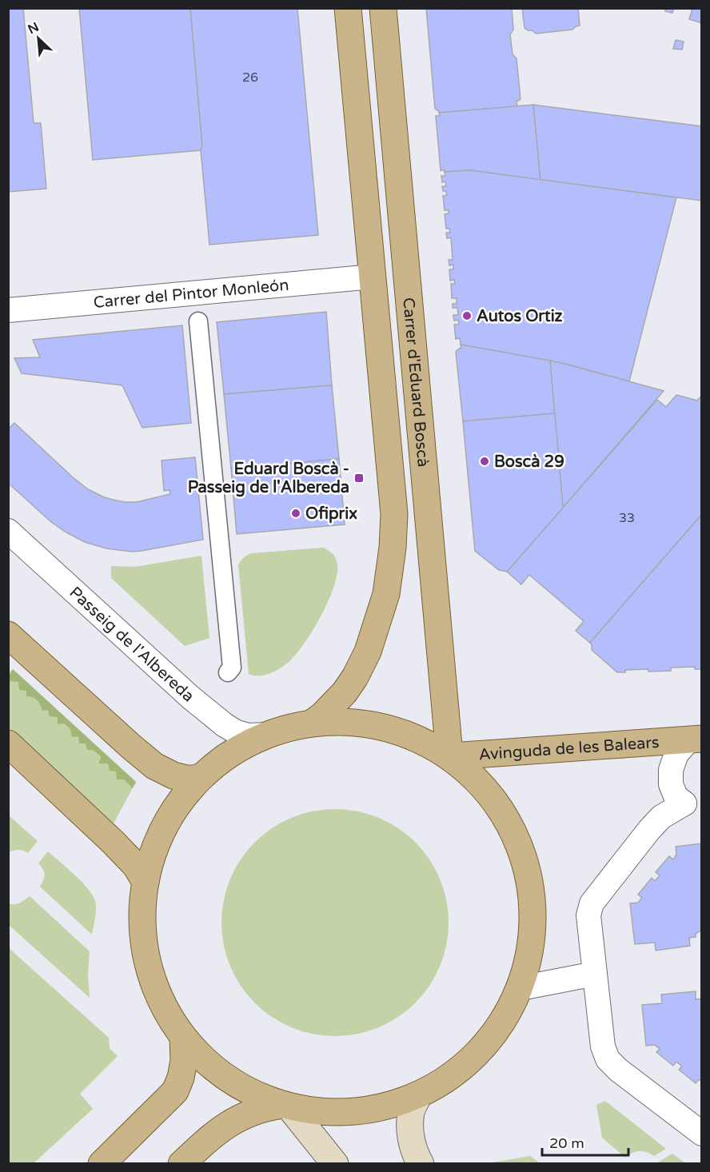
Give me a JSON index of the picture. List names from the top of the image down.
{
  "streets": {
    "main road": ["Carrer d'Eduard Boscà", "Avinguda de les Balears"],
    "street": ["Carrer del Pintor Monleón", "Passeig de l'Albereda"]
  },
  "crossings": [
    ["Carrer d'Eduard Boscà", "Avinguda de les Balears"]
  ],
  "places": {
    "other": ["Autos Ortiz", "Boscà 29", "Ofiprix"],
    "transit": ["Eduard Boscà - Passeig de l'Albereda"]
  },
  "house_numbers": ["26", "33"],
  "scale_bar": "20 m",
  "north": "top left"
}
